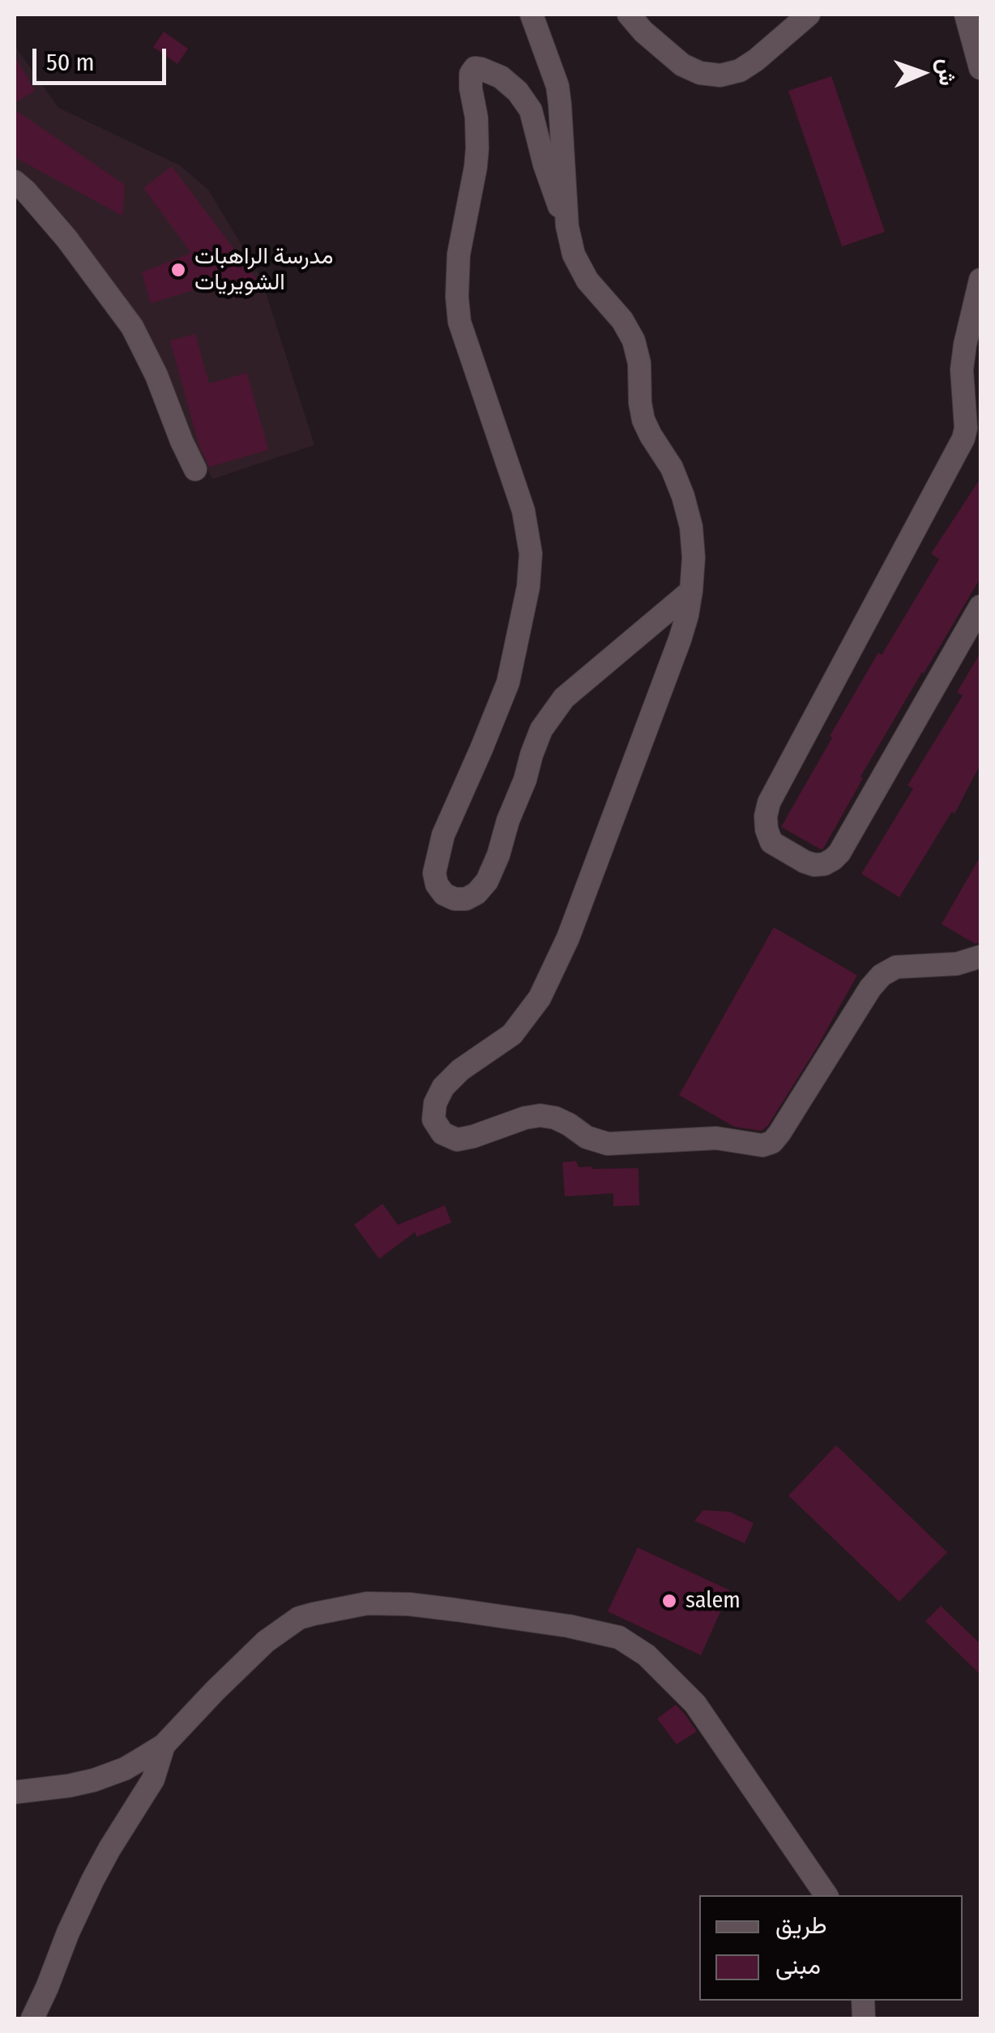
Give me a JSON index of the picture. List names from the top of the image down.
{
  "places": ["مدرسة الراهبات الشويريات", "salem"],
  "legend": ["طريق", "مبنى"],
  "scale_bar": "50 m",
  "north": "right"
}
